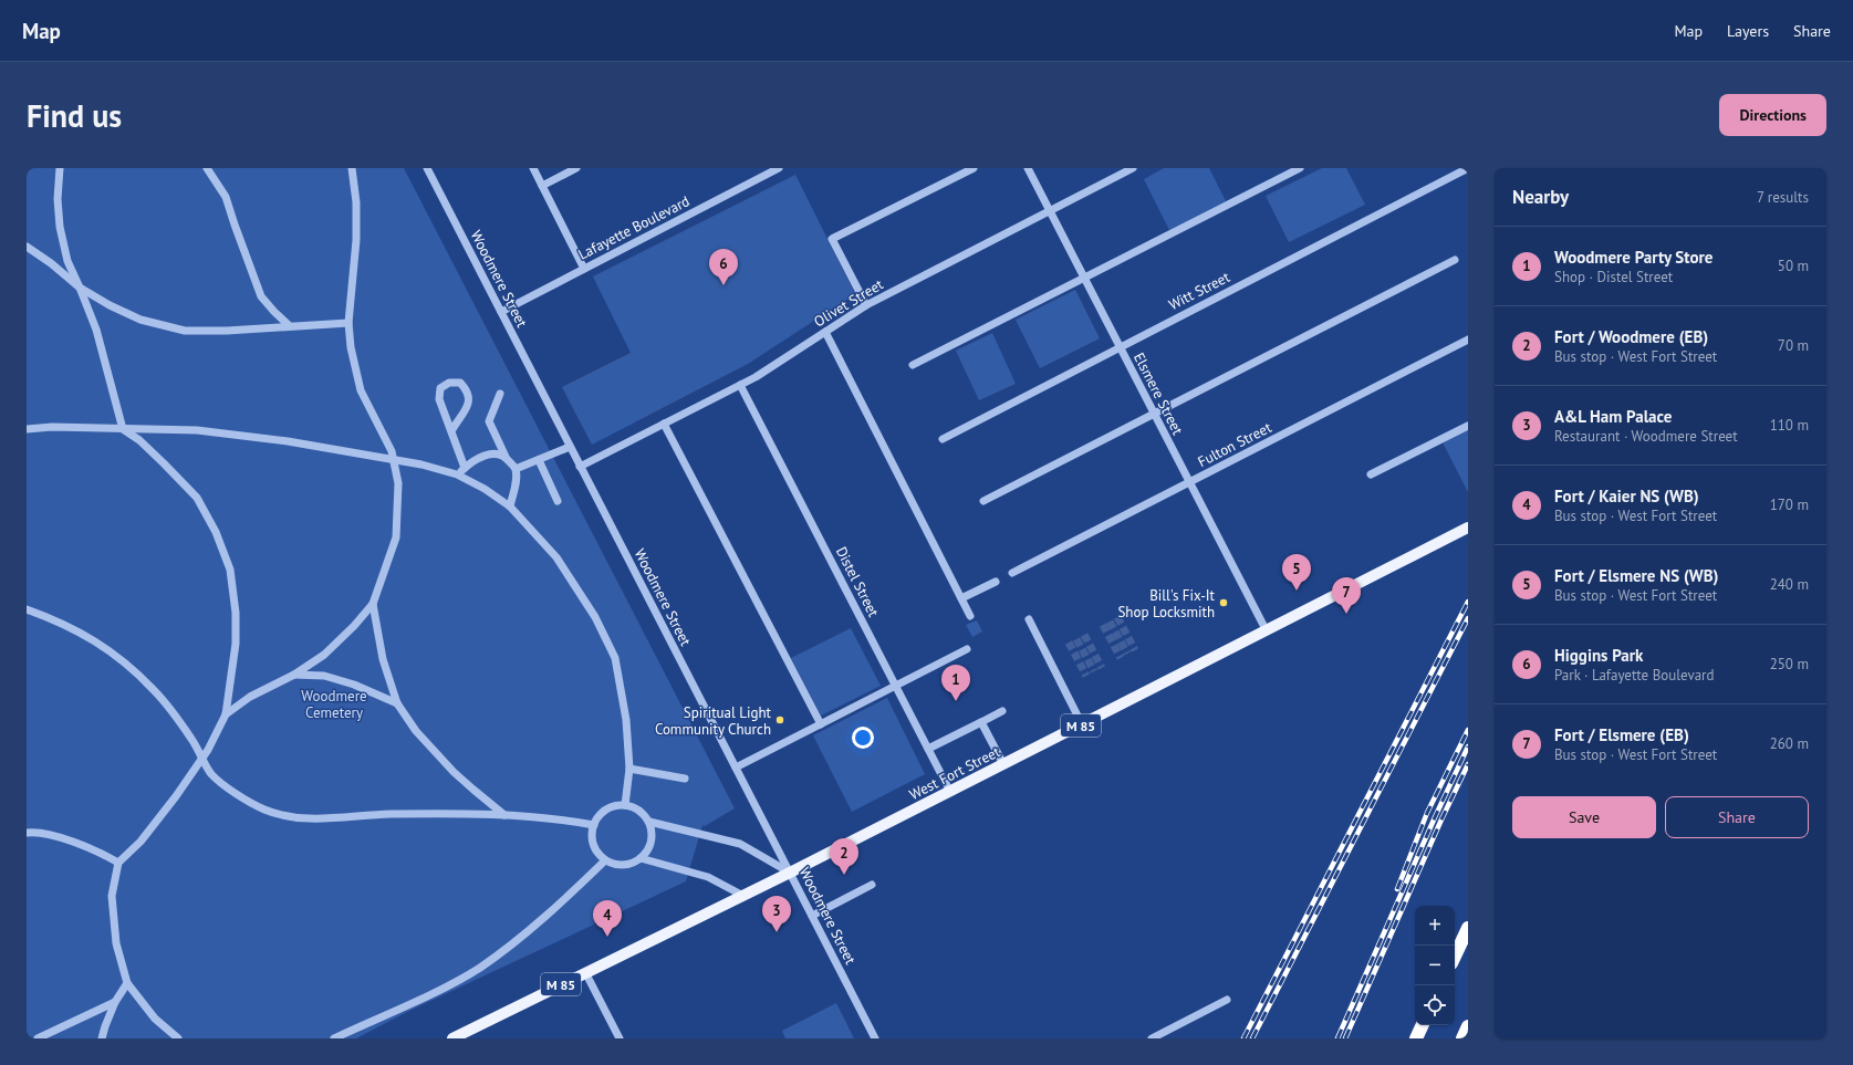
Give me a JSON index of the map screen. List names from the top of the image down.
{
  "streets": {
    "main road": ["M 85", "West Fort Street"],
    "street": [
      "Lafayette Boulevard",
      "Woodmere Street",
      "Witt Street",
      "Olivet Street",
      "Elsmere Street",
      "Fulton Street",
      "Distel Street"
    ]
  },
  "crossings": [
    ["Lafayette Boulevard", "Woodmere Street"],
    ["Woodmere Street", "Olivet Street"],
    ["Woodmere Street", "West Fort Street"],
    ["Witt Street", "Elsmere Street"],
    ["Olivet Street", "Elsmere Street"],
    ["Olivet Street", "Distel Street"],
    ["Elsmere Street", "Fulton Street"],
    ["Elsmere Street", "West Fort Street"],
    ["Distel Street", "West Fort Street"]
  ],
  "parks": ["Woodmere Cemetery"],
  "places": ["Bill's Fix-It Shop Locksmith", "Spiritual Light Community Church"],
  "page": {
    "header": "Map",
    "nav": ["Map", "Layers", "Share"],
    "buttons": [
      "Directions",
      ["Save", "Share"]
    ],
    "title": "Find us",
    "heading": ["Nearby", "7 results"],
    "list": [
      {
        "mark": "1",
        "name": "Woodmere Party Store",
        "note": "Shop · Distel Street",
        "value": "50 m"
      },
      {
        "mark": "2",
        "name": "Fort / Woodmere (EB)",
        "note": "Bus stop · West Fort Street",
        "value": "70 m"
      },
      {
        "mark": "3",
        "name": "A&L Ham Palace",
        "note": "Restaurant · Woodmere Street",
        "value": "110 m"
      },
      {
        "mark": "4",
        "name": "Fort / Kaier NS (WB)",
        "note": "Bus stop · West Fort Street",
        "value": "170 m"
      },
      {
        "mark": "5",
        "name": "Fort / Elsmere NS (WB)",
        "note": "Bus stop · West Fort Street",
        "value": "240 m"
      },
      {
        "mark": "6",
        "name": "Higgins Park",
        "note": "Park · Lafayette Boulevard",
        "value": "250 m"
      },
      {
        "mark": "7",
        "name": "Fort / Elsmere (EB)",
        "note": "Bus stop · West Fort Street",
        "value": "260 m"
      }
    ],
    "pins": [
      "6",
      "5",
      "7",
      "1",
      "2",
      "3",
      "4"
    ],
    "map_buttons": ["+", "−"]
  }
}
